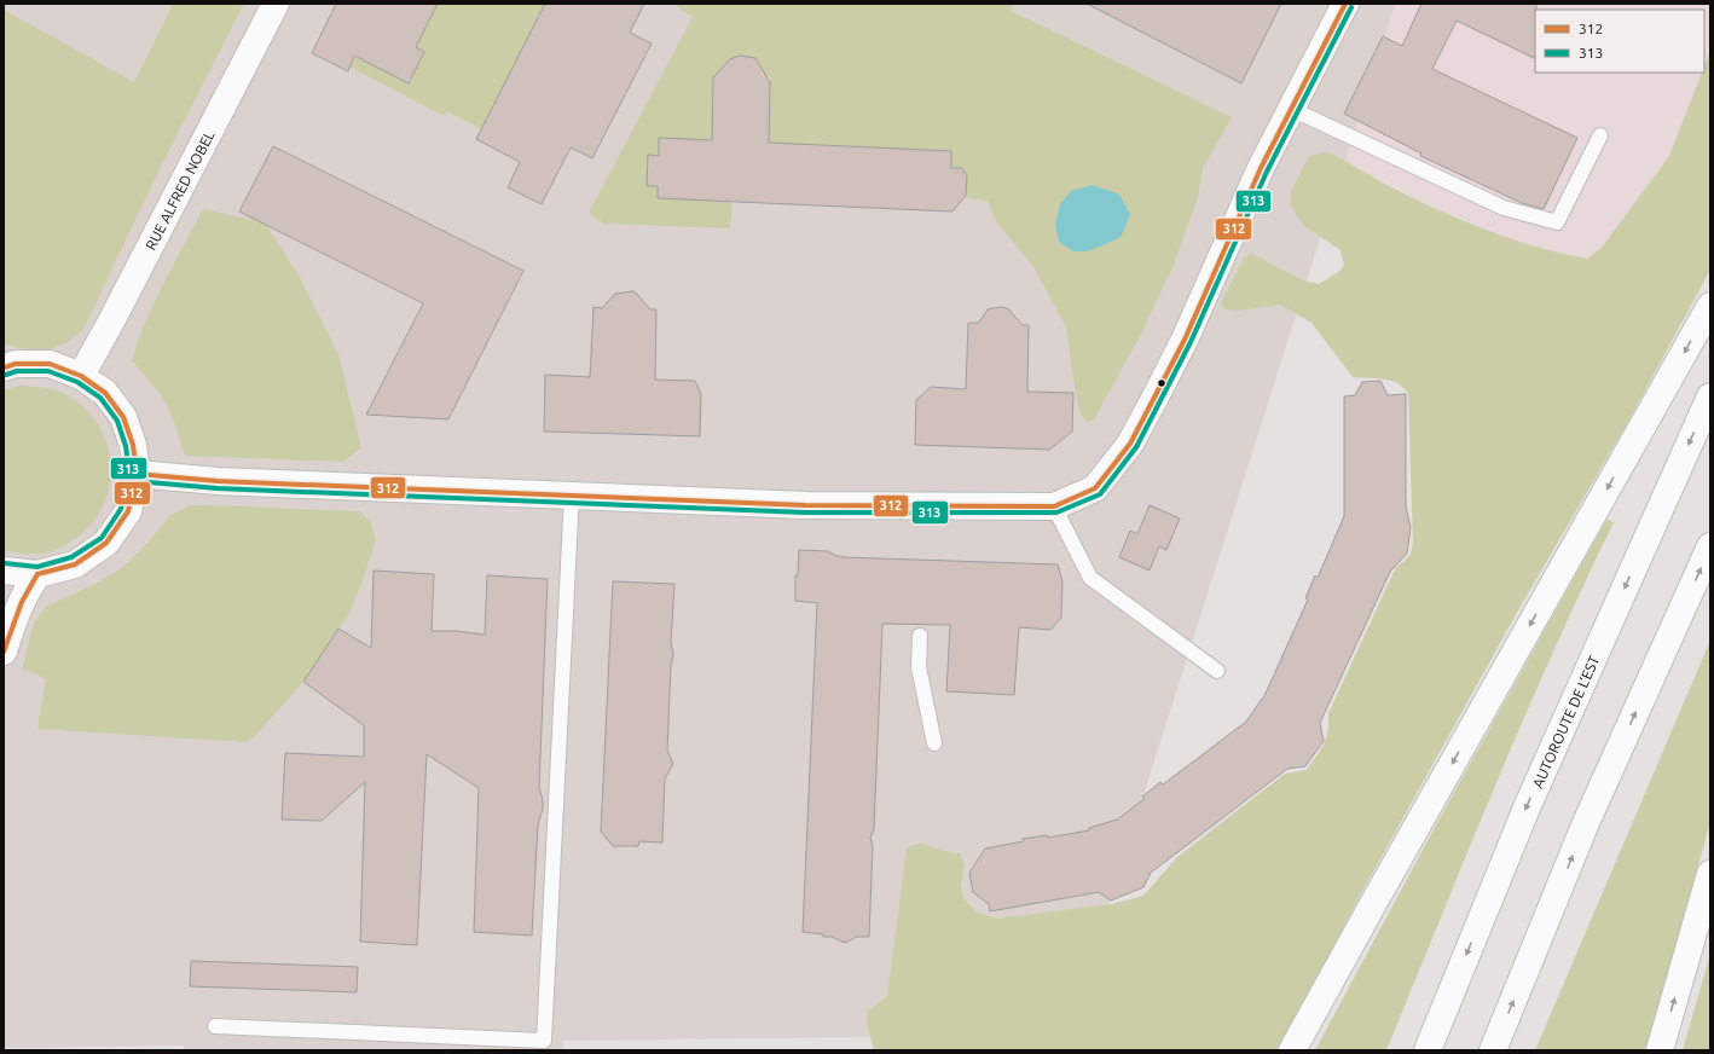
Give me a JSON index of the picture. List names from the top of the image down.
{
  "streets": {
    "main road": ["RUE ALFRED NOBEL", "AUTOROUTE DE L’EST"]
  },
  "lines": ["transit line 312", "transit line 313"],
  "legend": ["312", "313"]
}
